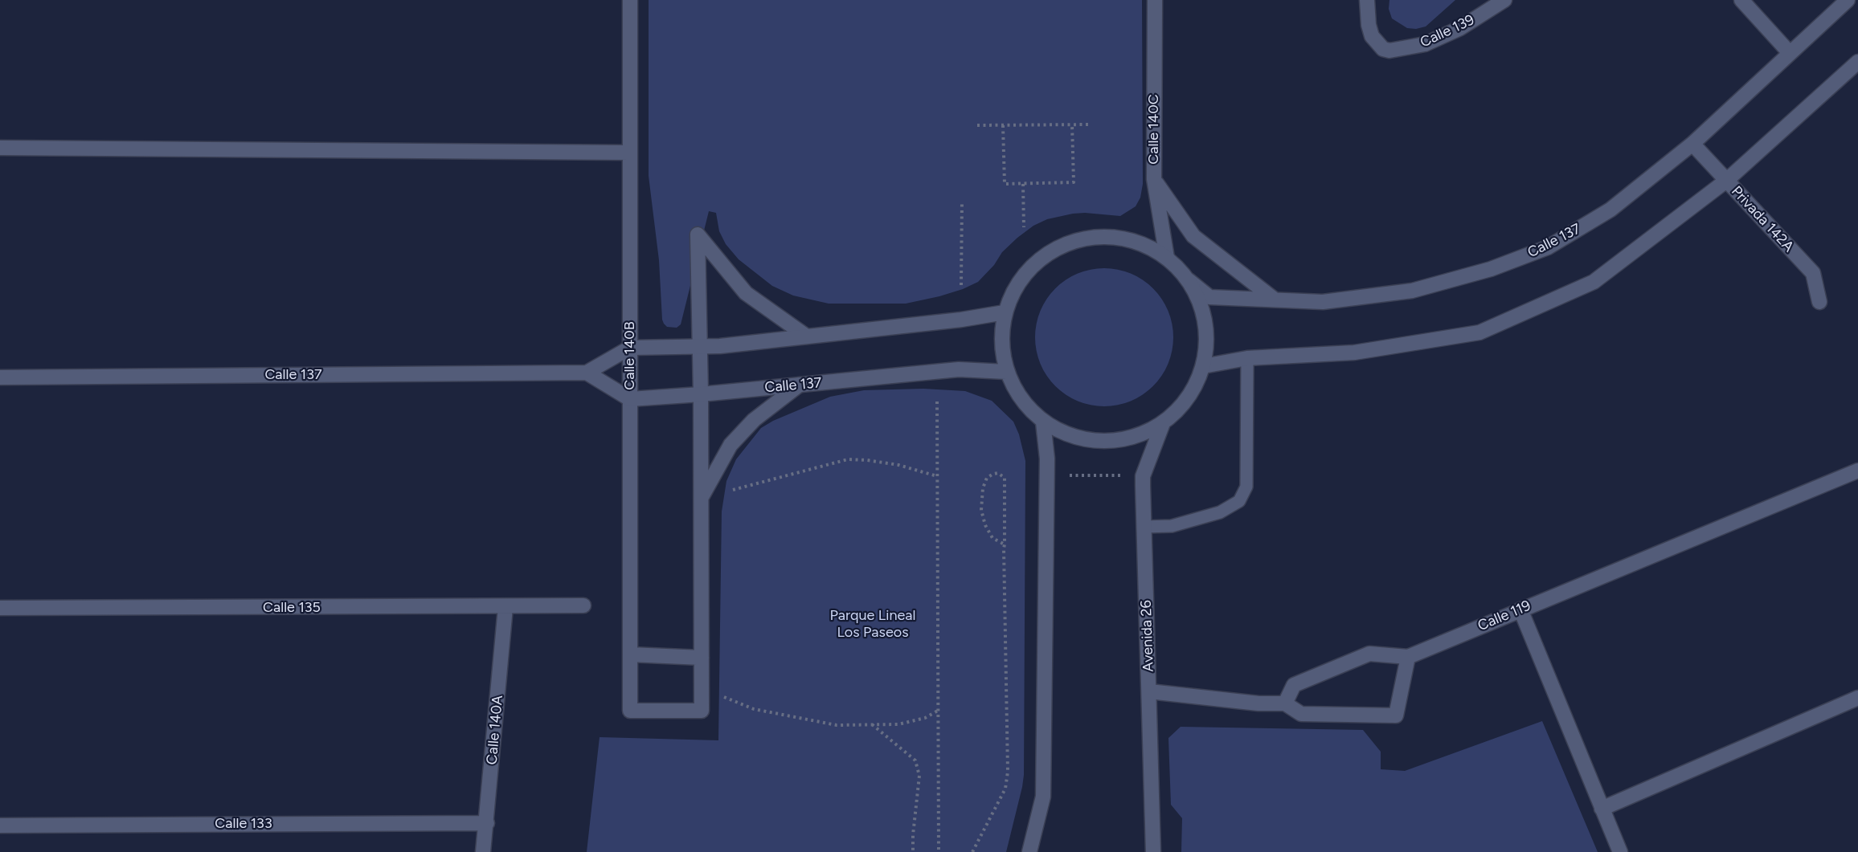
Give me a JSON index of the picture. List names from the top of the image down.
{
  "streets": {
    "street": [
      "Calle 139",
      "Calle 140C",
      "Privada 142A",
      "Calle 137",
      "Calle 140B",
      "Calle 135",
      "Calle 119",
      "Avenida 26",
      "Calle 140A",
      "Calle 133"
    ]
  },
  "crossings": [
    ["Privada 142A", "Calle 137"],
    ["Calle 137", "Calle 140B"],
    ["Calle 135", "Calle 140A"],
    ["Calle 140A", "Calle 133"]
  ],
  "parks": ["Parque Lineal Los Paseos"]
}
